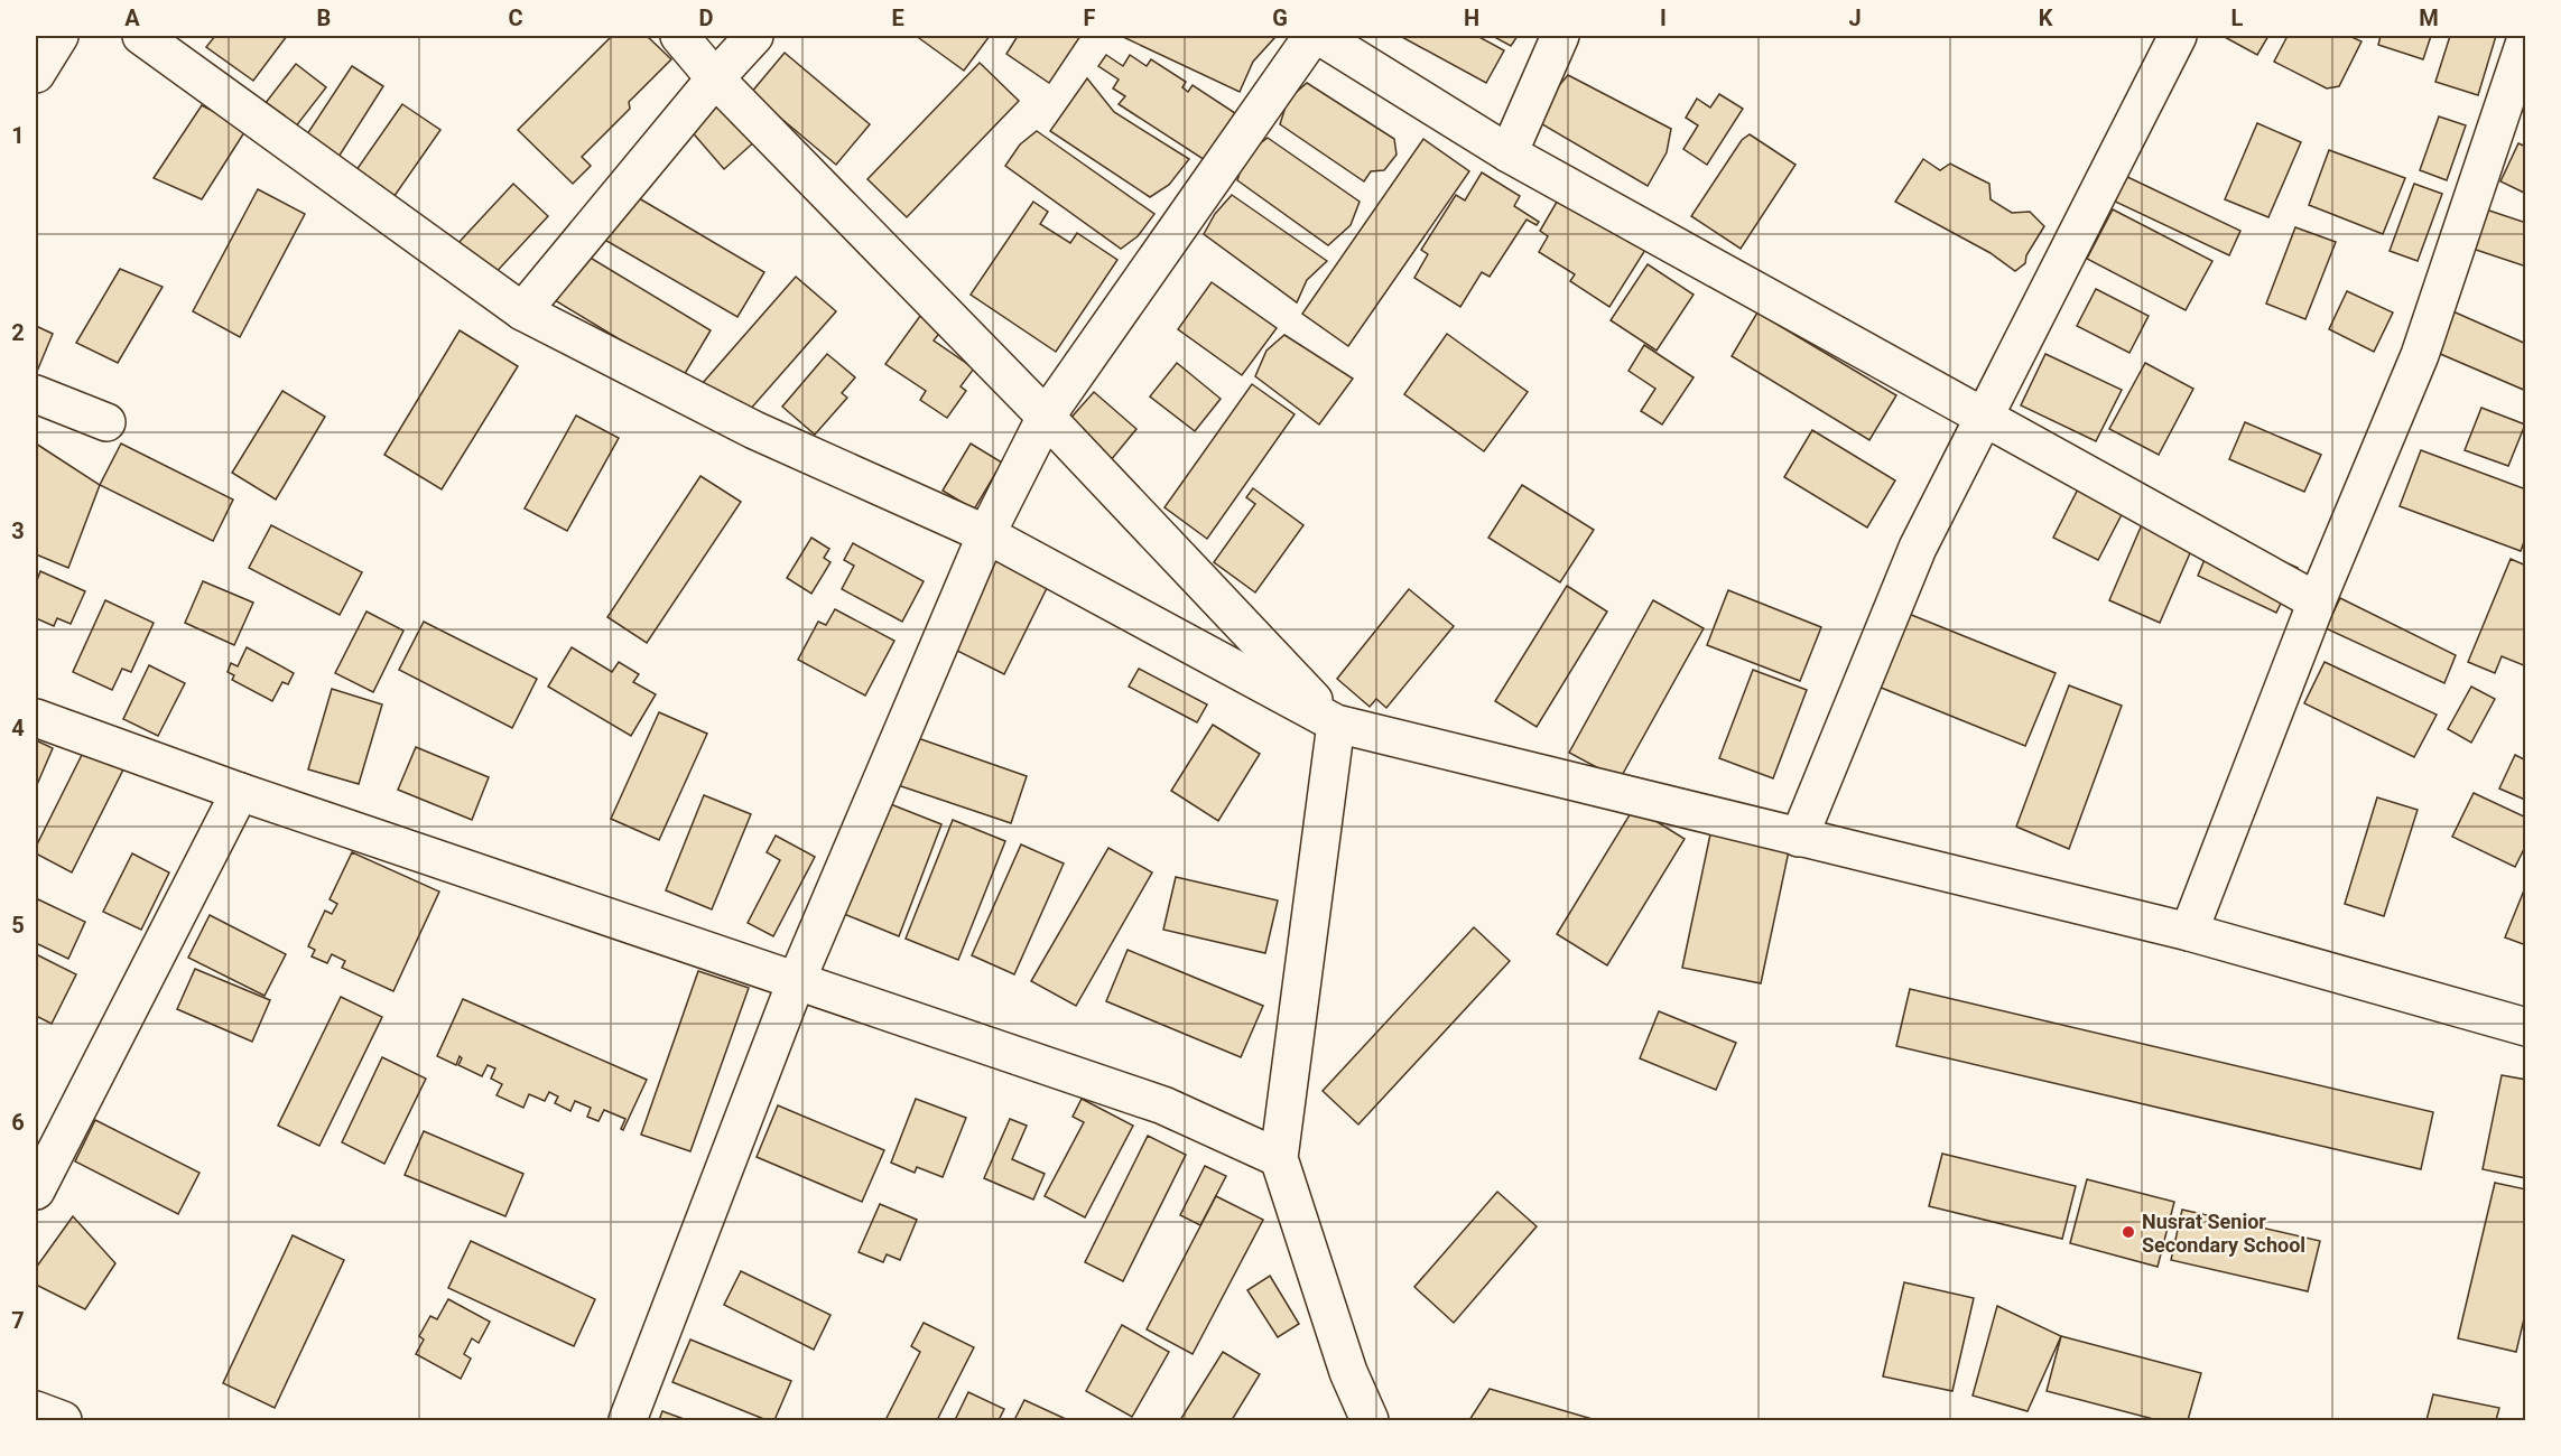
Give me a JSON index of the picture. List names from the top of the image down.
{
  "places": ["Nusrat Senior Secondary School"],
  "grid": {
    "columns": [
      "A",
      "B",
      "C",
      "D",
      "E",
      "F",
      "G",
      "H",
      "I",
      "J",
      "K",
      "L",
      "M"
    ],
    "rows": [
      "1",
      "2",
      "3",
      "4",
      "5",
      "6",
      "7"
    ]
  }
}
